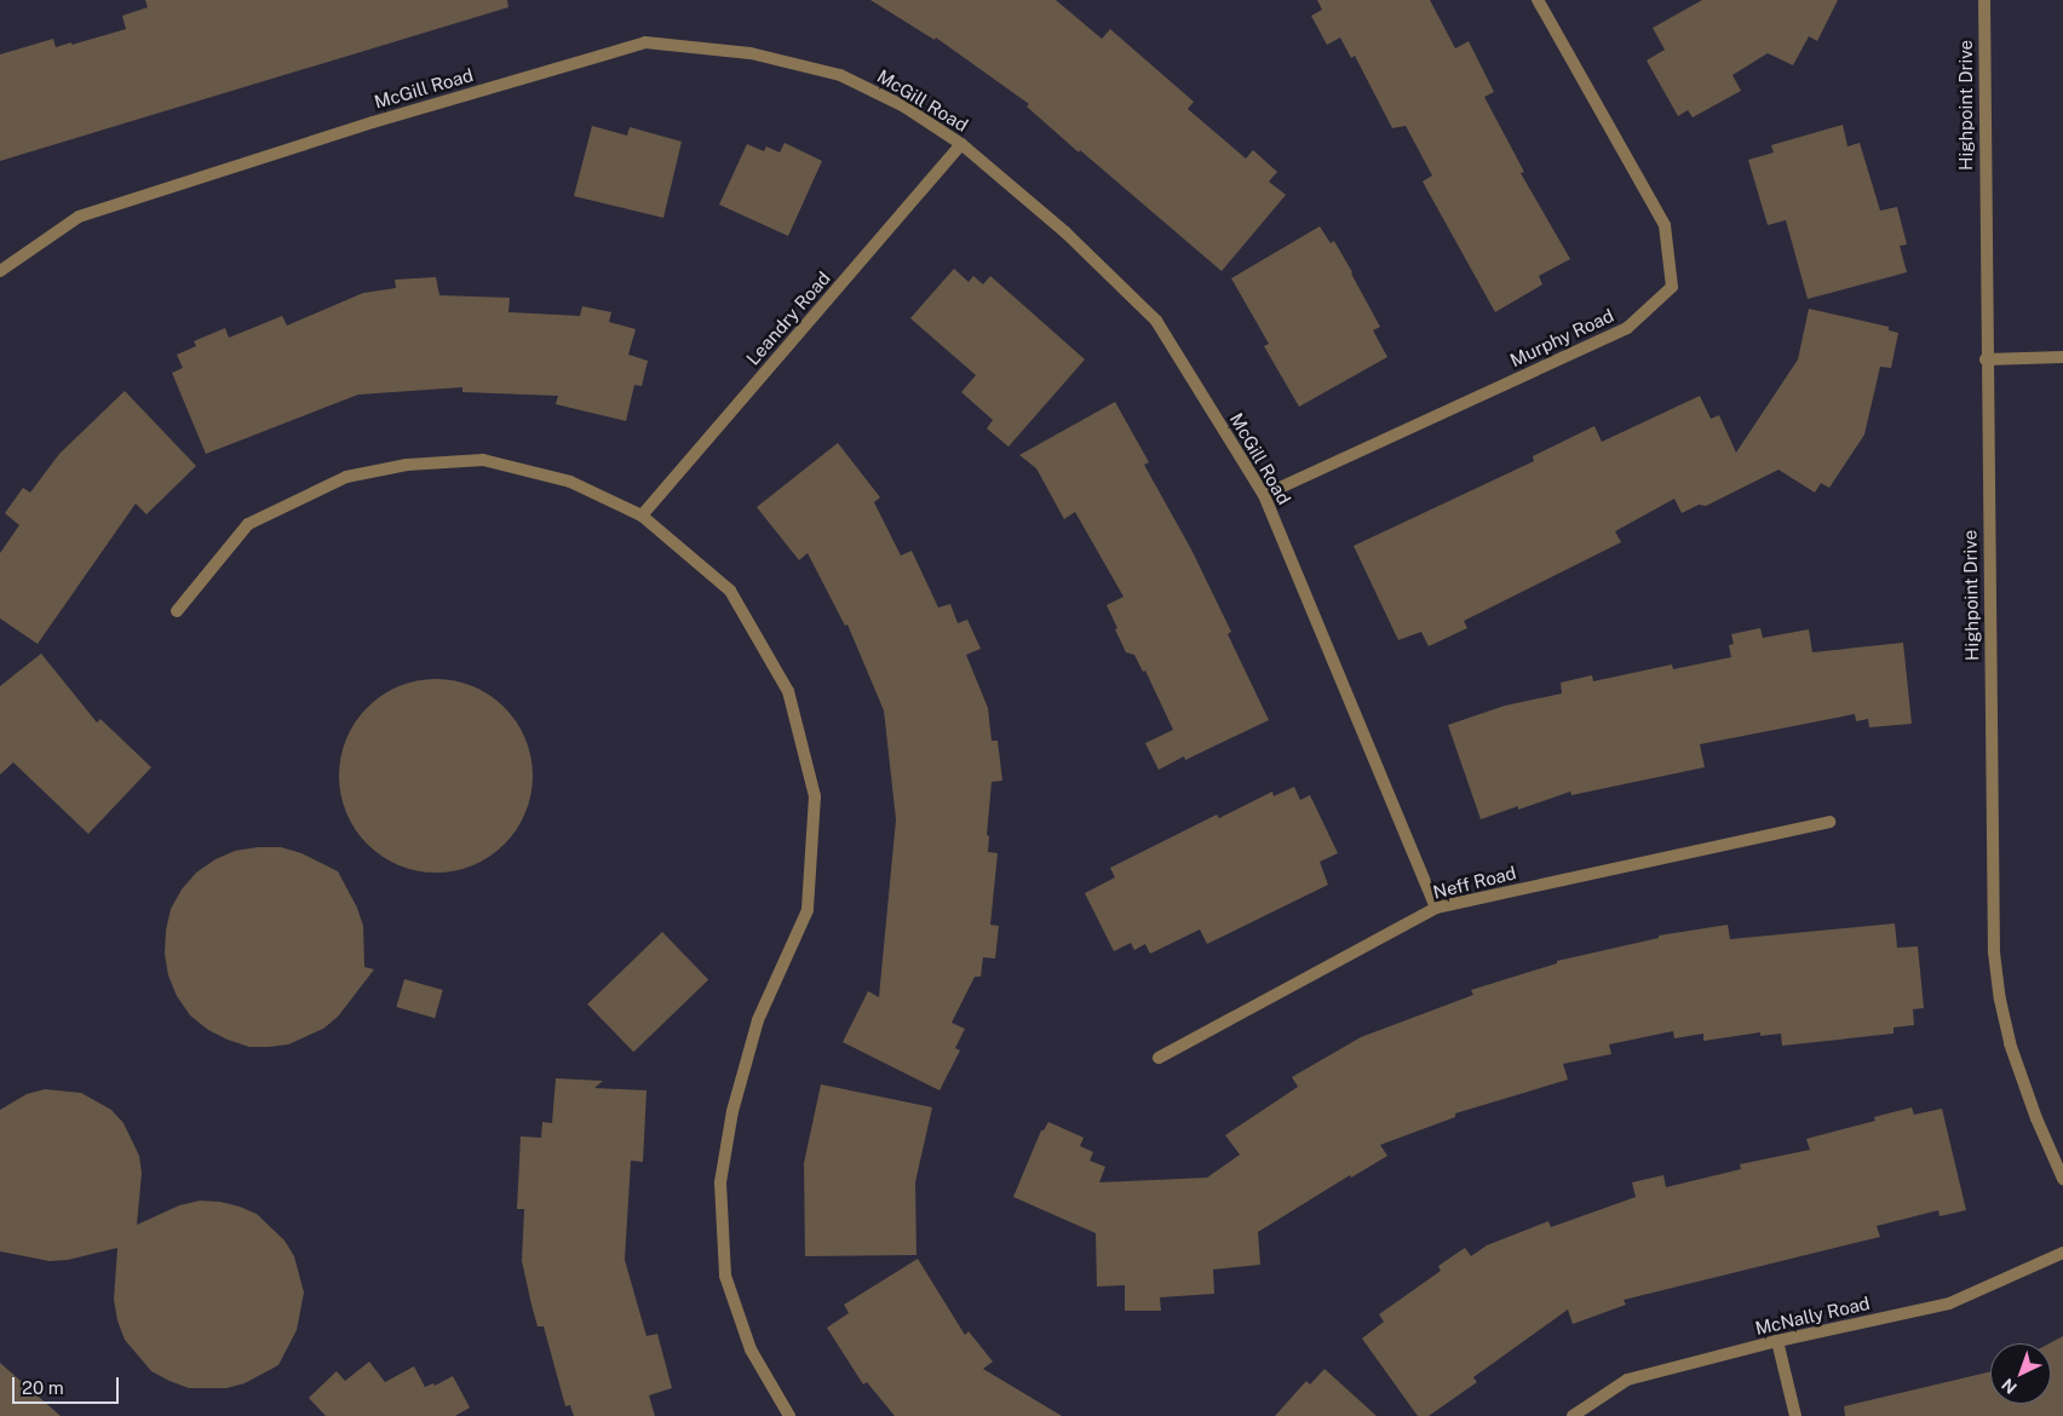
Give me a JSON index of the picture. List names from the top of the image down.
{
  "streets": {
    "street": [
      "McGill Road",
      "Highpoint Drive",
      "Leandry Road",
      "Murphy Road",
      "Neff Road",
      "McNally Road"
    ]
  },
  "crossings": [
    ["McGill Road", "Leandry Road"],
    ["McGill Road", "Murphy Road"],
    ["McGill Road", "Neff Road"]
  ],
  "scale_bar": "20 m",
  "north": "bottom left"
}
